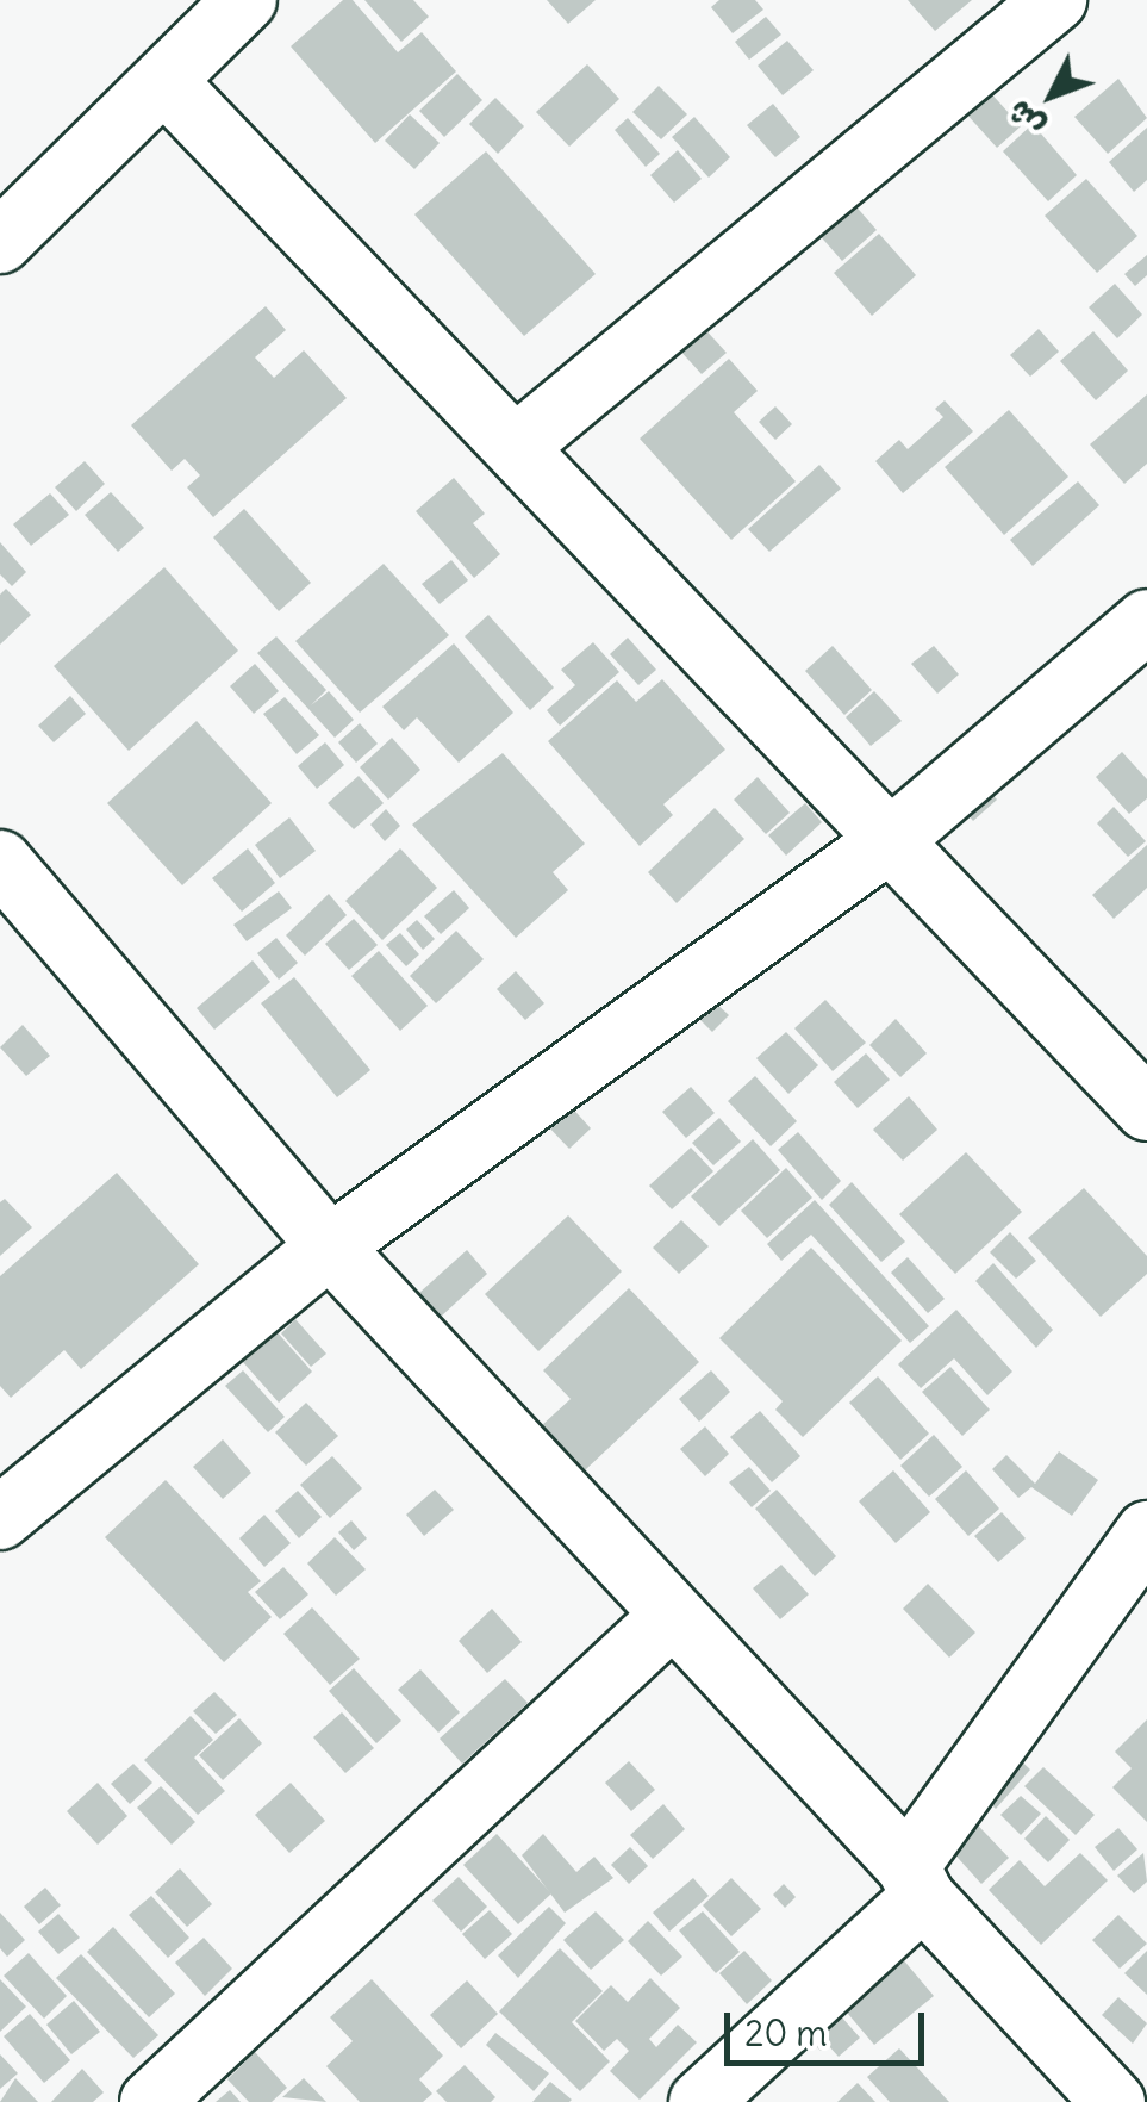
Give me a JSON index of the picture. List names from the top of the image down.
{
  "scale_bar": "20 m",
  "north": "bottom left"
}
